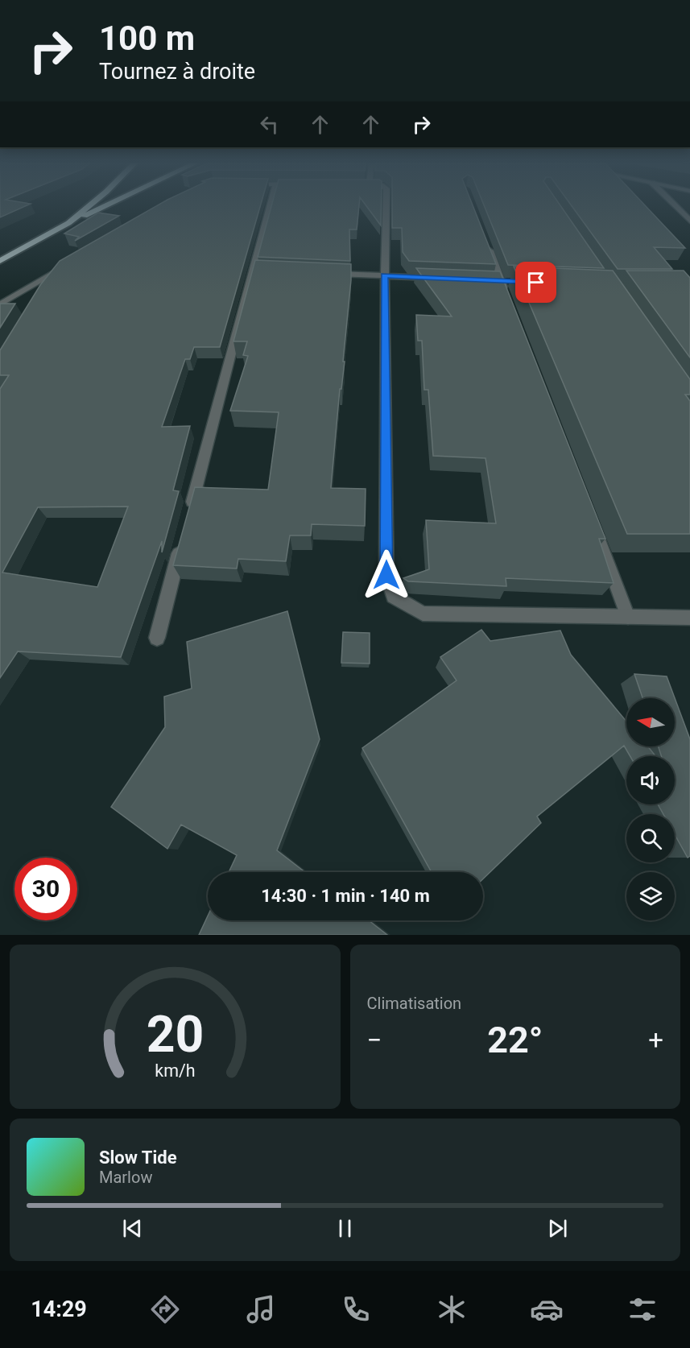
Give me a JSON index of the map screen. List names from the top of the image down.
{
  "north": "left",
  "page": {
    "turn": ["100 m", "Tournez à droite"],
    "limit": "30",
    "trip": "14:30 · 1 min · 140 m",
    "tile": "Climatisation",
    "heat": ["−", "22°", "+"],
    "song": ["Slow Tide", "Marlow"],
    "tabs": "14:29",
    "gauge": ["20", "km/h"]
  }
}
